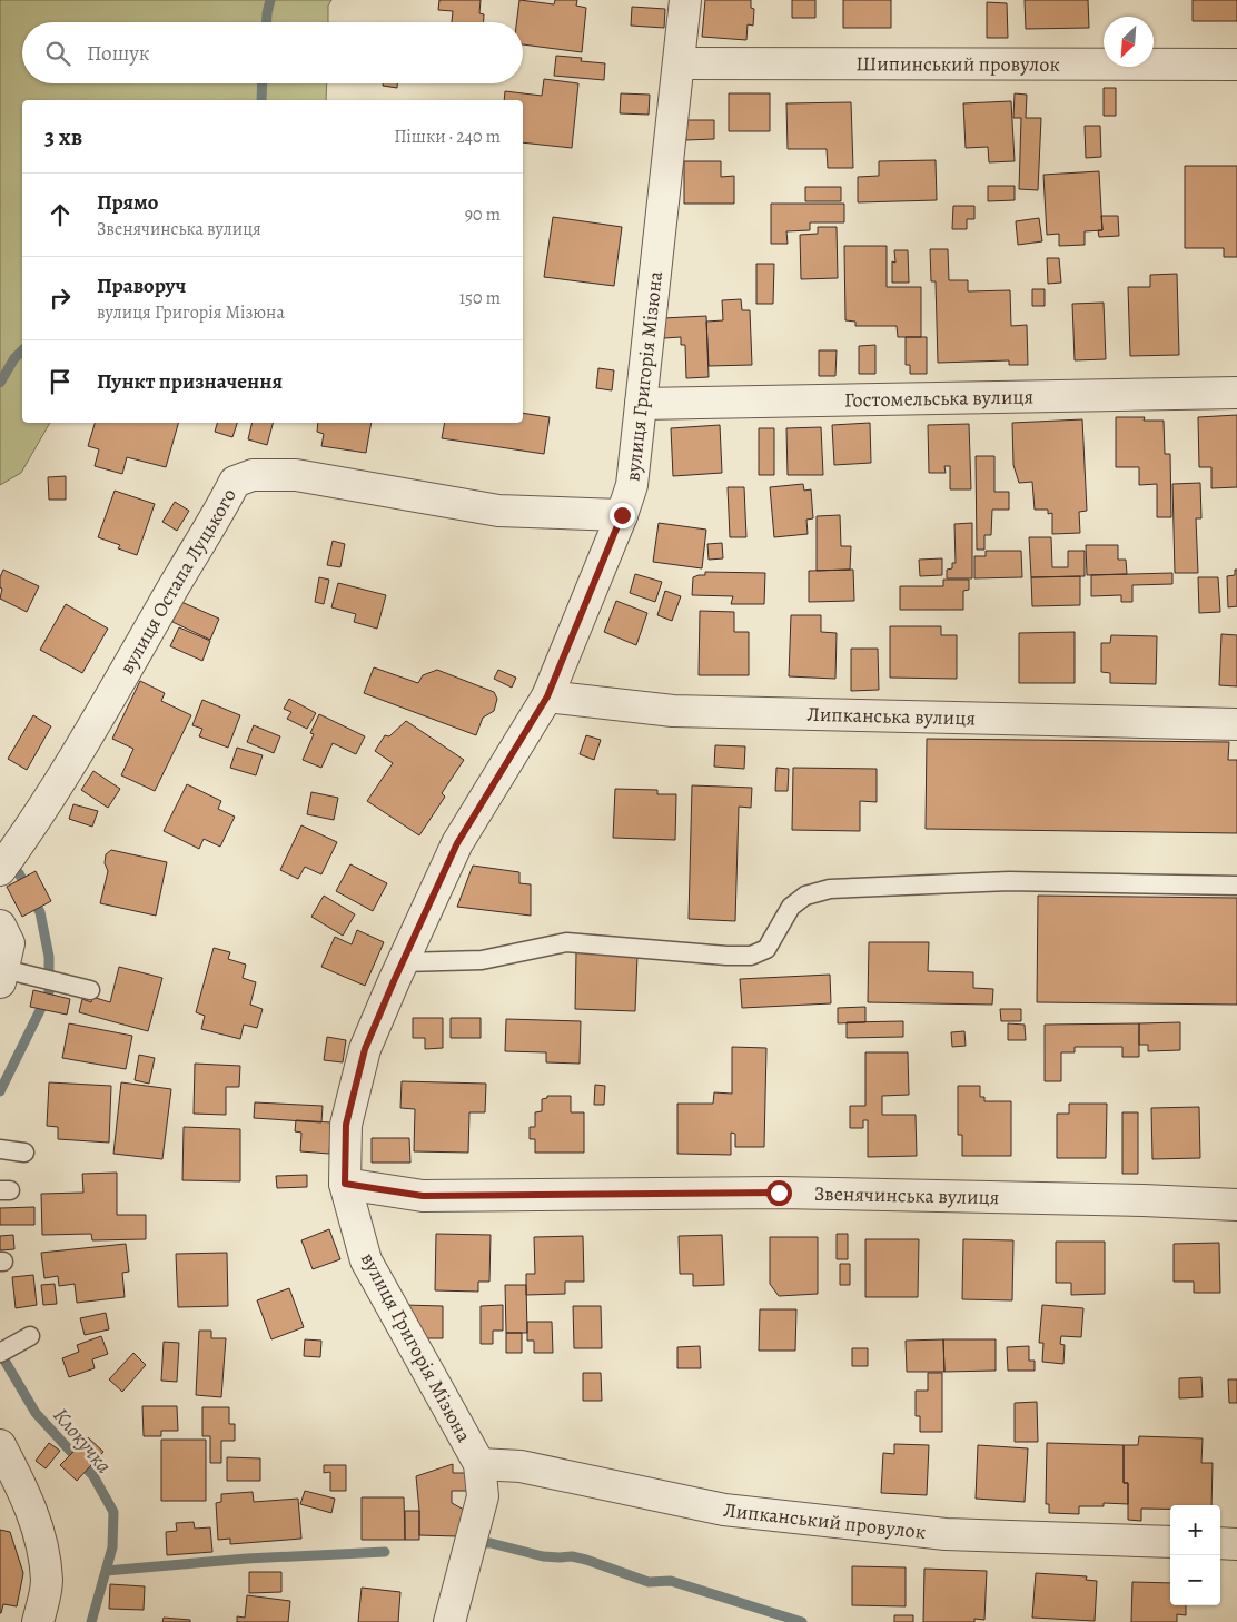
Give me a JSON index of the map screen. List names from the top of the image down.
{
  "streets": {
    "street": [
      "Шипинський провулок",
      "вулиця Григорія Мізюна",
      "Гостомельська вулиця",
      "вулиця Остапа Луцького",
      "Липканська вулиця",
      "Звенячинська вулиця",
      "Липканський провулок"
    ]
  },
  "crossings": [
    ["Шипинський провулок", "вулиця Григорія Мізюна"],
    ["вулиця Григорія Мізюна", "Гостомельська вулиця"],
    ["вулиця Григорія Мізюна", "вулиця Остапа Луцького"],
    ["вулиця Григорія Мізюна", "Липканська вулиця"],
    ["вулиця Григорія Мізюна", "Звенячинська вулиця"],
    ["вулиця Григорія Мізюна", "Липканський провулок"]
  ],
  "water": ["Клокучка"],
  "north": "bottom left",
  "page": {
    "search": "Пошук",
    "heading": ["3 хв", "Пішки · 240 m"],
    "list": [
      ["Прямо", "Звенячинська вулиця", "90 m"],
      ["Праворуч", "вулиця Григорія Мізюна", "150 m"],
      "Пункт призначення"
    ],
    "map_buttons": ["+", "−"]
  }
}
